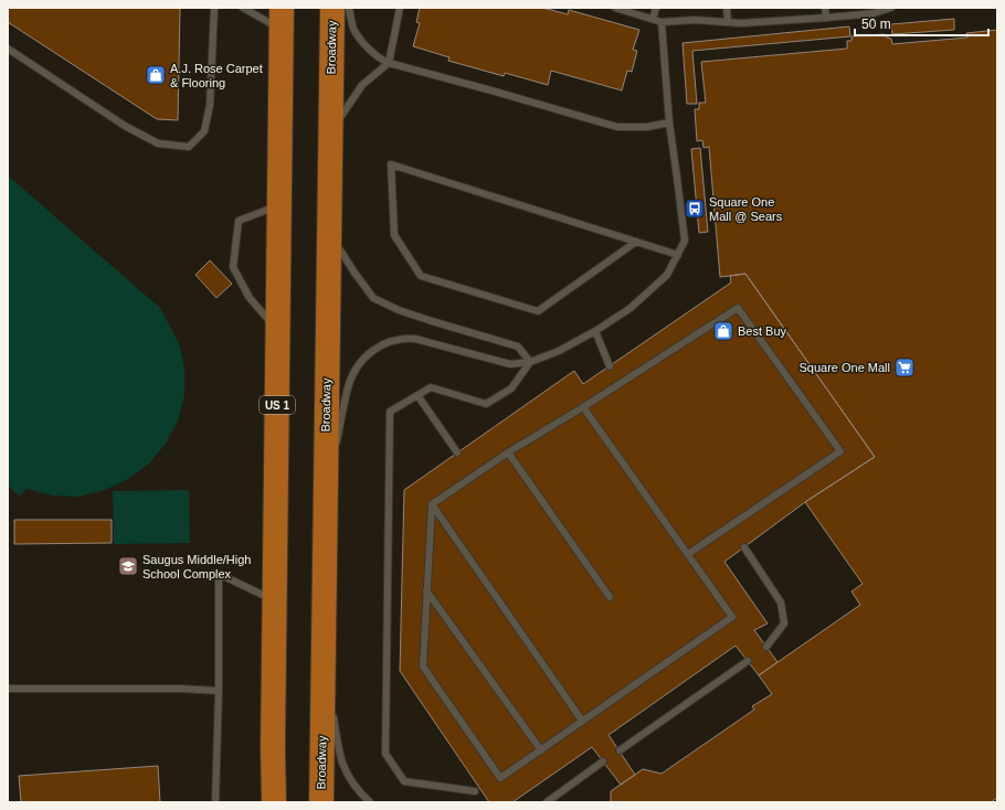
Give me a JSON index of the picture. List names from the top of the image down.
{
  "streets": {
    "highway": ["Broadway", "US 1"]
  },
  "places": {
    "shop": ["A.J. Rose Carpet & Flooring", "Best Buy"],
    "bus stop": ["Square One Mall @ Sears"],
    "supermarket": ["Square One Mall"],
    "school or university": ["Saugus Middle/High School Complex"]
  },
  "scale_bar": "50 m"
}
